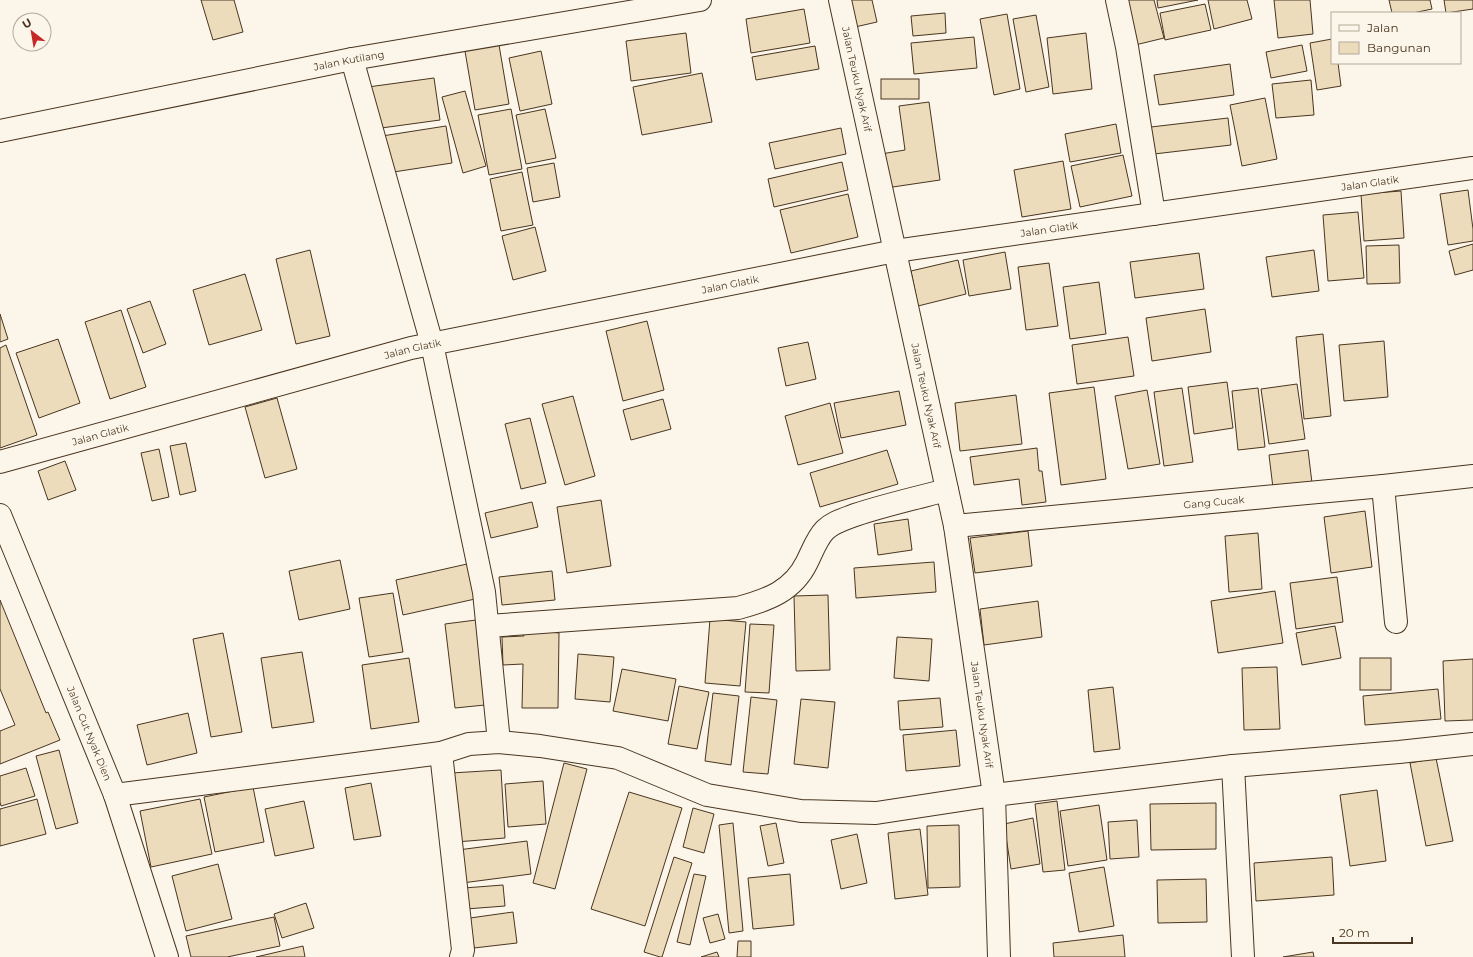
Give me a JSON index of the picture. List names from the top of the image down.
{
  "streets": {
    "street": [
      "Jalan Kutilang",
      "Jalan Teuku Nyak Arif",
      "Jalan Glatik",
      "Gang Cucak",
      "Jalan Cut Nyak Dien"
    ]
  },
  "crossings": [
    ["Jalan Teuku Nyak Arif", "Jalan Glatik"],
    ["Jalan Teuku Nyak Arif", "Gang Cucak"]
  ],
  "legend": ["Jalan", "Bangunan"],
  "scale_bar": "20 m",
  "north": "top left"
}
